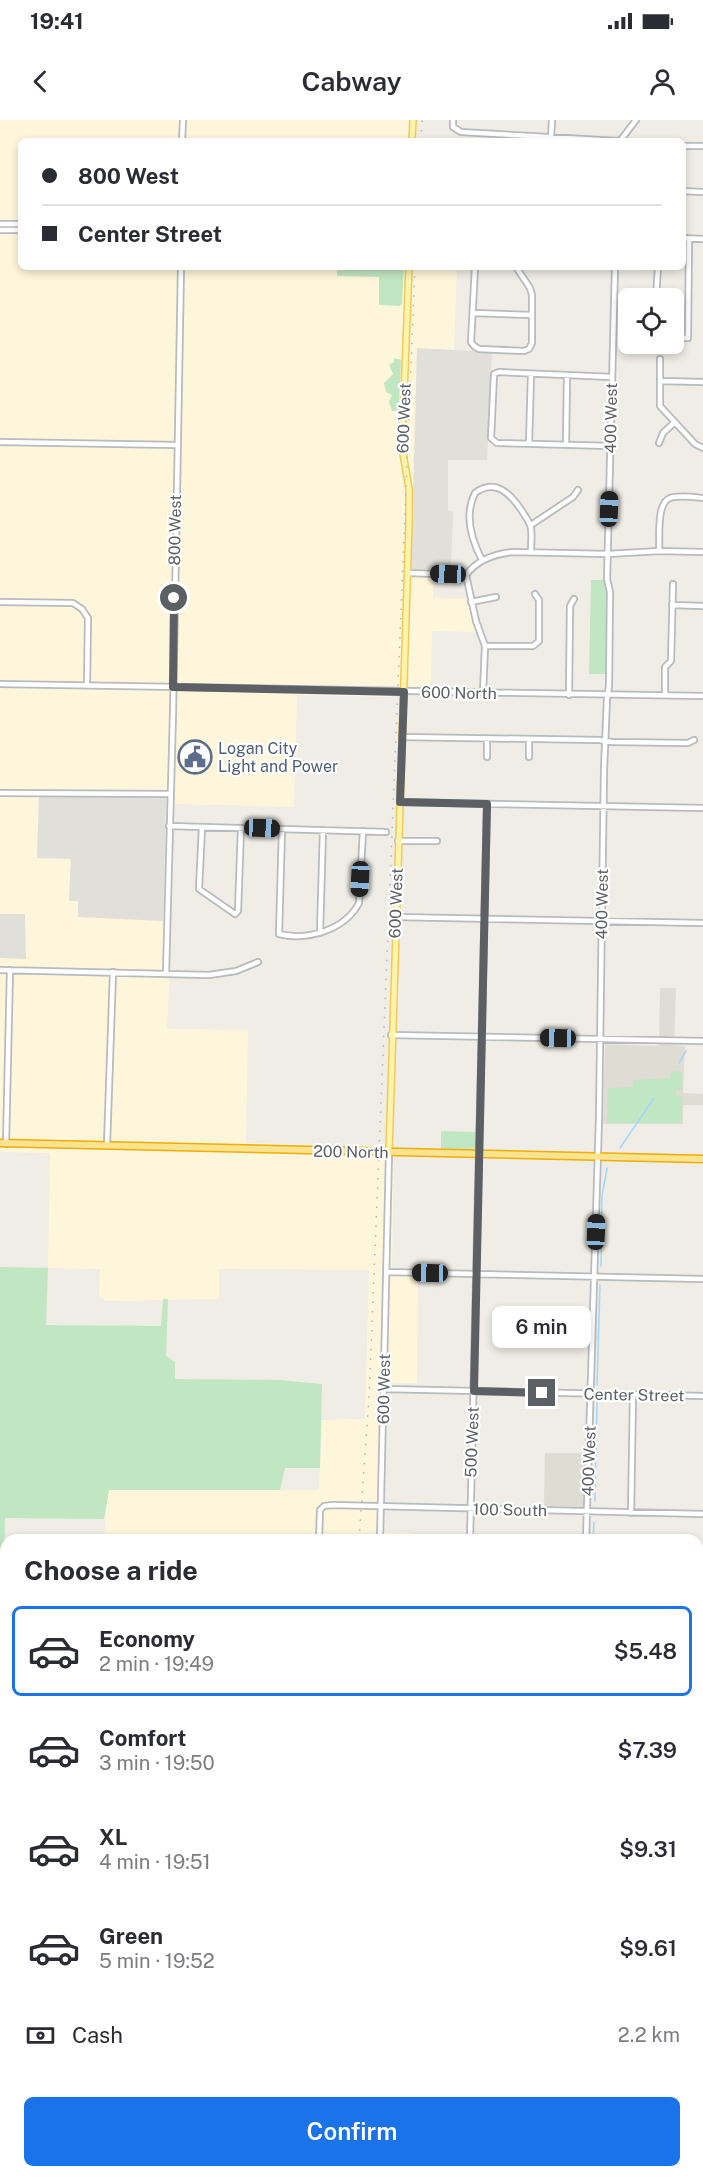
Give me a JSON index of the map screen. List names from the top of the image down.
{
  "streets": {
    "highway": ["200 North"],
    "main road": ["600 West"],
    "street": [
      "400 West",
      "800 West",
      "600 North",
      "Center Street",
      "500 West",
      "100 South"
    ]
  },
  "crossings": [
    ["600 West", "600 North"],
    ["600 West", "200 North"],
    ["600 West", "Center Street"],
    ["600 West", "100 South"],
    ["400 West", "600 North"],
    ["400 West", "200 North"],
    ["400 West", "Center Street"],
    ["400 West", "100 South"],
    ["800 West", "600 North"],
    ["200 North", "500 West"],
    ["Center Street", "500 West"],
    ["500 West", "100 South"]
  ],
  "places": {
    "public building": ["Logan City Light and Power"]
  },
  "page": {
    "status": "19:41",
    "header": "Cabway",
    "banner": ["800 West", "Center Street"],
    "bubble": "6 min",
    "heading": "Choose a ride",
    "list": [
      {
        "name": "Economy",
        "note": "2 min · 19:49",
        "value": "$5.48"
      },
      {
        "name": "Comfort",
        "note": "3 min · 19:50",
        "value": "$7.39"
      },
      {
        "name": "XL",
        "note": "4 min · 19:51",
        "value": "$9.31"
      },
      {
        "name": "Green",
        "note": "5 min · 19:52",
        "value": "$9.61"
      }
    ],
    "pay": ["Cash", "2.2 km"],
    "buttons": "Confirm"
  }
}
